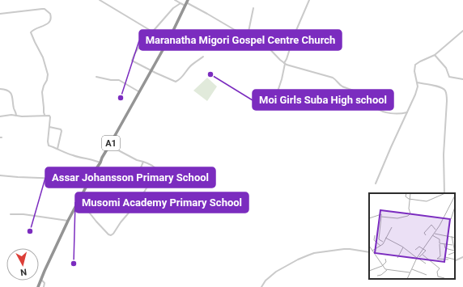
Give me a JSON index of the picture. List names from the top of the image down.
{
  "streets": {
    "highway": ["A1"]
  },
  "places": [
    "Moi Girls Suba High school",
    "Maranatha Migori Gospel Centre Church",
    "Assar Johansson Primary School",
    "Musomi Academy Primary School"
  ],
  "north": "bottom"
}
